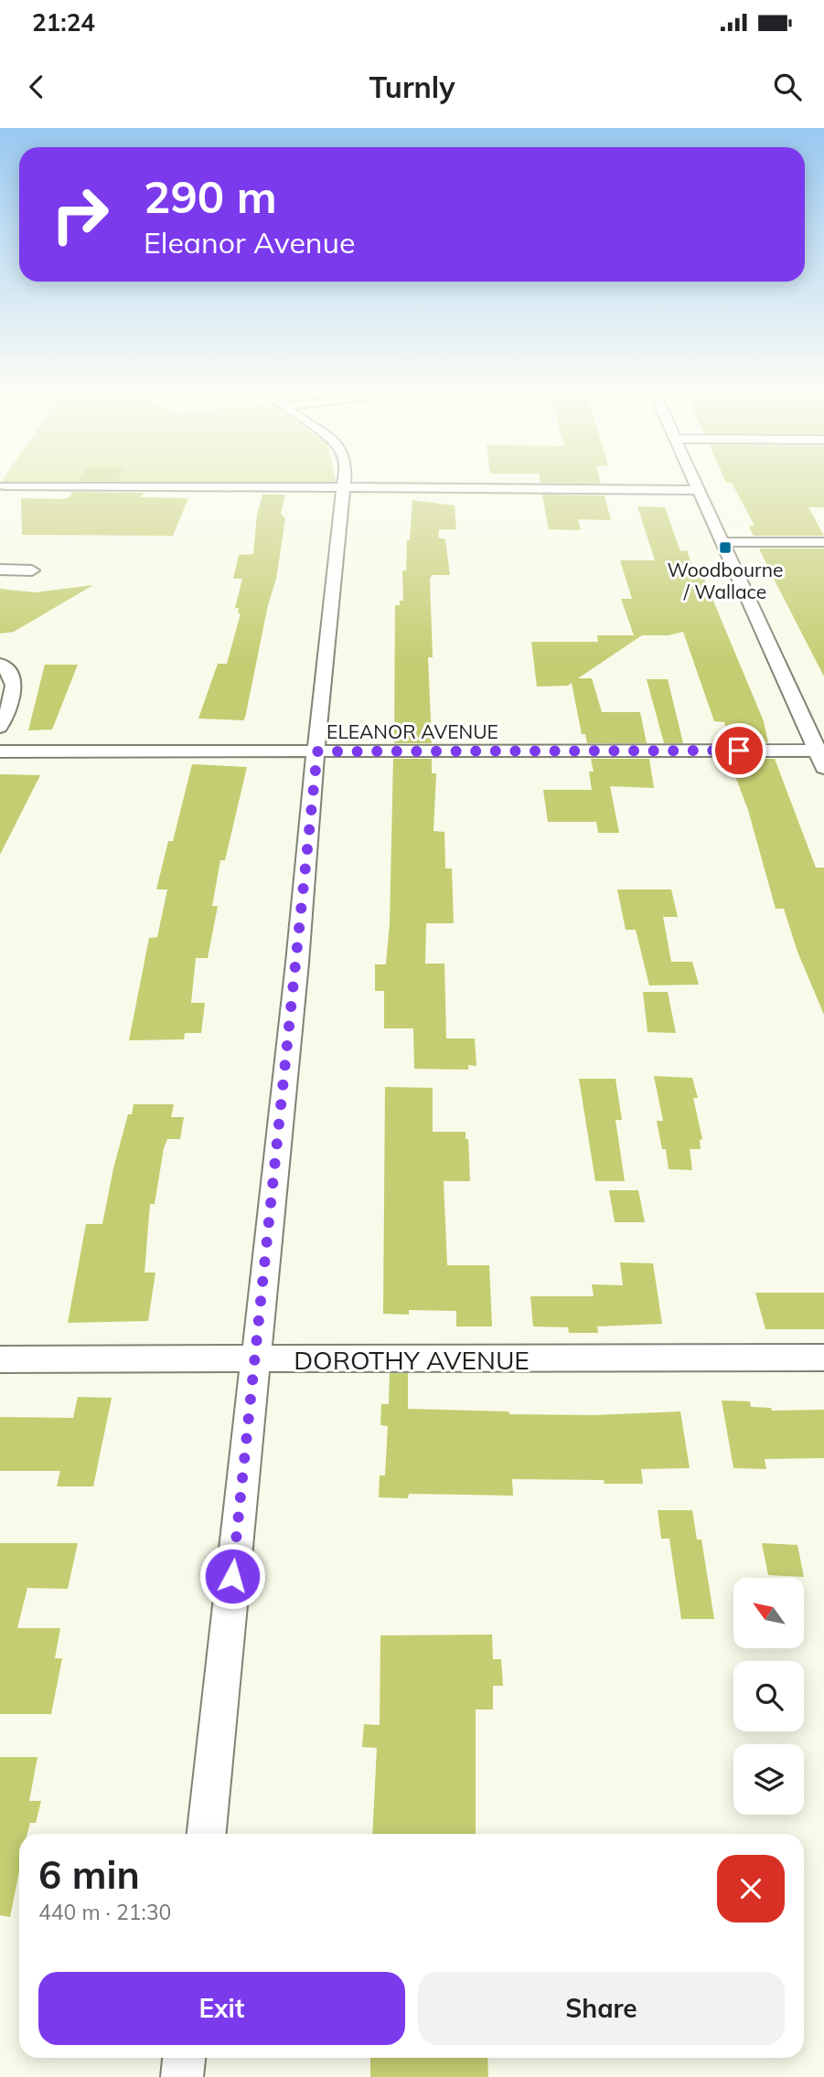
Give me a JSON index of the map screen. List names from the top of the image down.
{
  "streets": {
    "street": ["ELEANOR AVENUE", "DOROTHY AVENUE"]
  },
  "places": {
    "transit": ["Woodbourne / Wallace"]
  },
  "north": "top left",
  "page": {
    "status": "21:24",
    "header": "Turnly",
    "turn": ["290 m", "Eleanor Avenue"],
    "heading": ["6 min", "440 m · 21:30"],
    "buttons": ["Exit", "Share"]
  }
}
